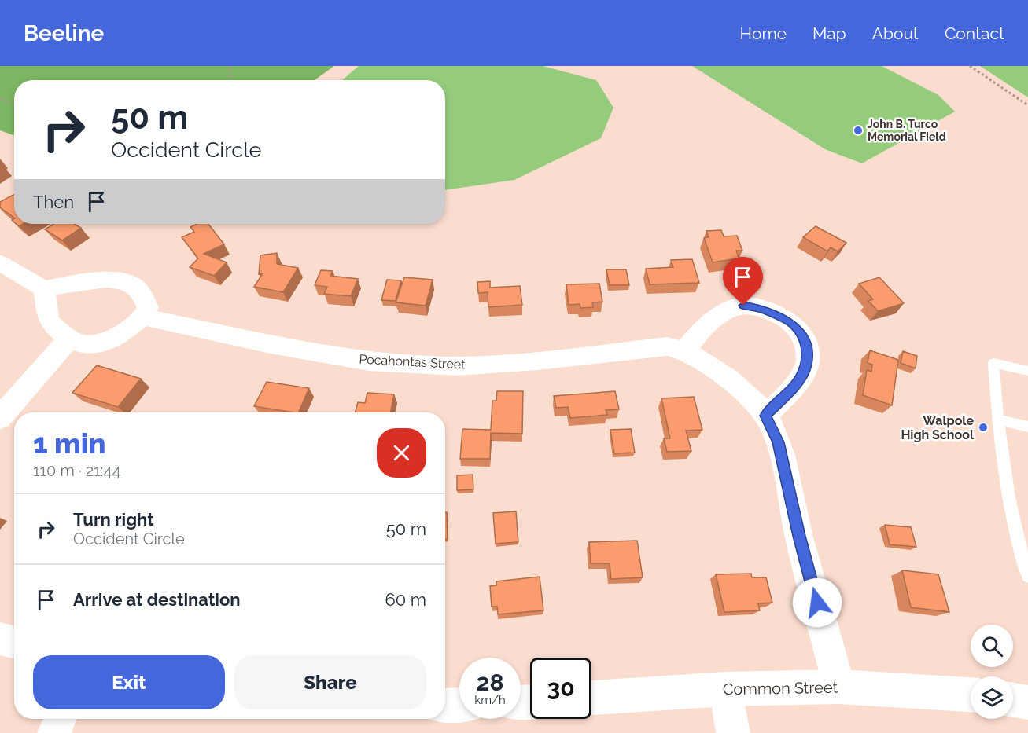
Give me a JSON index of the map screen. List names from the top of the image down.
{
  "streets": {
    "main road": ["Common Street"],
    "street": ["Pocahontas Street"]
  },
  "places": ["John B. Turco Memorial Field", "Walpole High School"],
  "page": {
    "header": "Beeline",
    "nav": [
      "Home",
      "Map",
      "About",
      "Contact"
    ],
    "turn": ["50 m", "Occident Circle"],
    "then": "Then",
    "heading": ["1 min", "110 m · 21:44"],
    "list": [
      {
        "name": "Turn right",
        "note": "Occident Circle",
        "value": "50 m"
      },
      {
        "name": "Arrive at destination",
        "value": "60 m"
      }
    ],
    "buttons": ["Exit", "Share"],
    "speed": "28 km/h",
    "limit": "30"
  }
}
